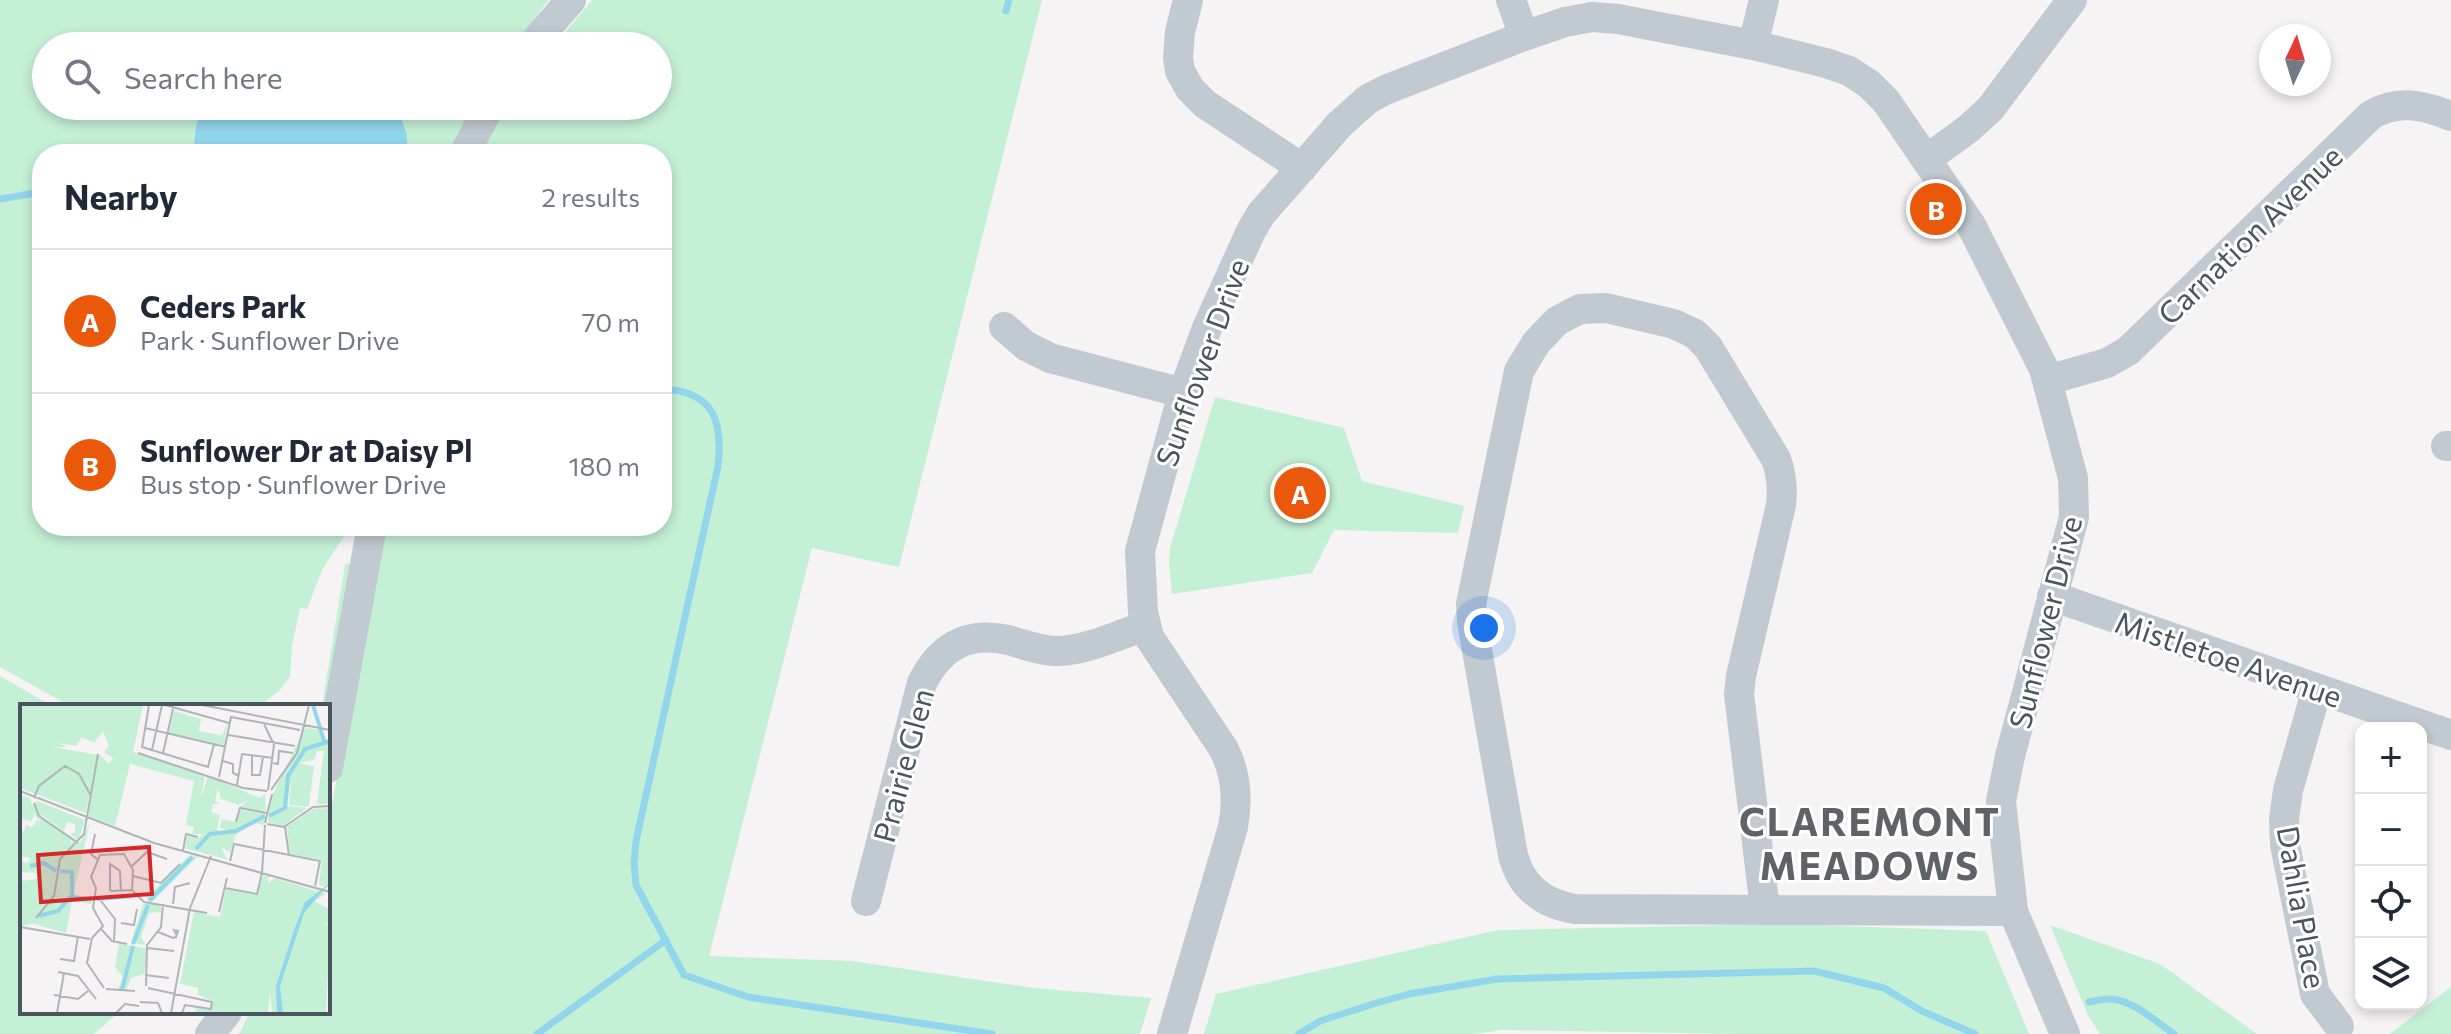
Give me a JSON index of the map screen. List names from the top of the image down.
{
  "streets": {
    "street": [
      "Carnation Avenue",
      "Sunflower Drive",
      "Mistletoe Avenue",
      "Prairie Glen",
      "Dahlia Place"
    ]
  },
  "crossings": [
    ["Carnation Avenue", "Sunflower Drive"],
    ["Sunflower Drive", "Mistletoe Avenue"],
    ["Sunflower Drive", "Prairie Glen"],
    ["Mistletoe Avenue", "Dahlia Place"]
  ],
  "districts": ["CLAREMONT MEADOWS"],
  "north": "top",
  "page": {
    "search": "Search here",
    "heading": ["Nearby", "2 results"],
    "pins": ["B", "A"],
    "list": [
      {
        "mark": "A",
        "name": "Ceders Park",
        "note": "Park · Sunflower Drive",
        "value": "70 m"
      },
      {
        "mark": "B",
        "name": "Sunflower Dr at Daisy Pl",
        "note": "Bus stop · Sunflower Drive",
        "value": "180 m"
      }
    ],
    "map_buttons": ["+", "−"]
  }
}
